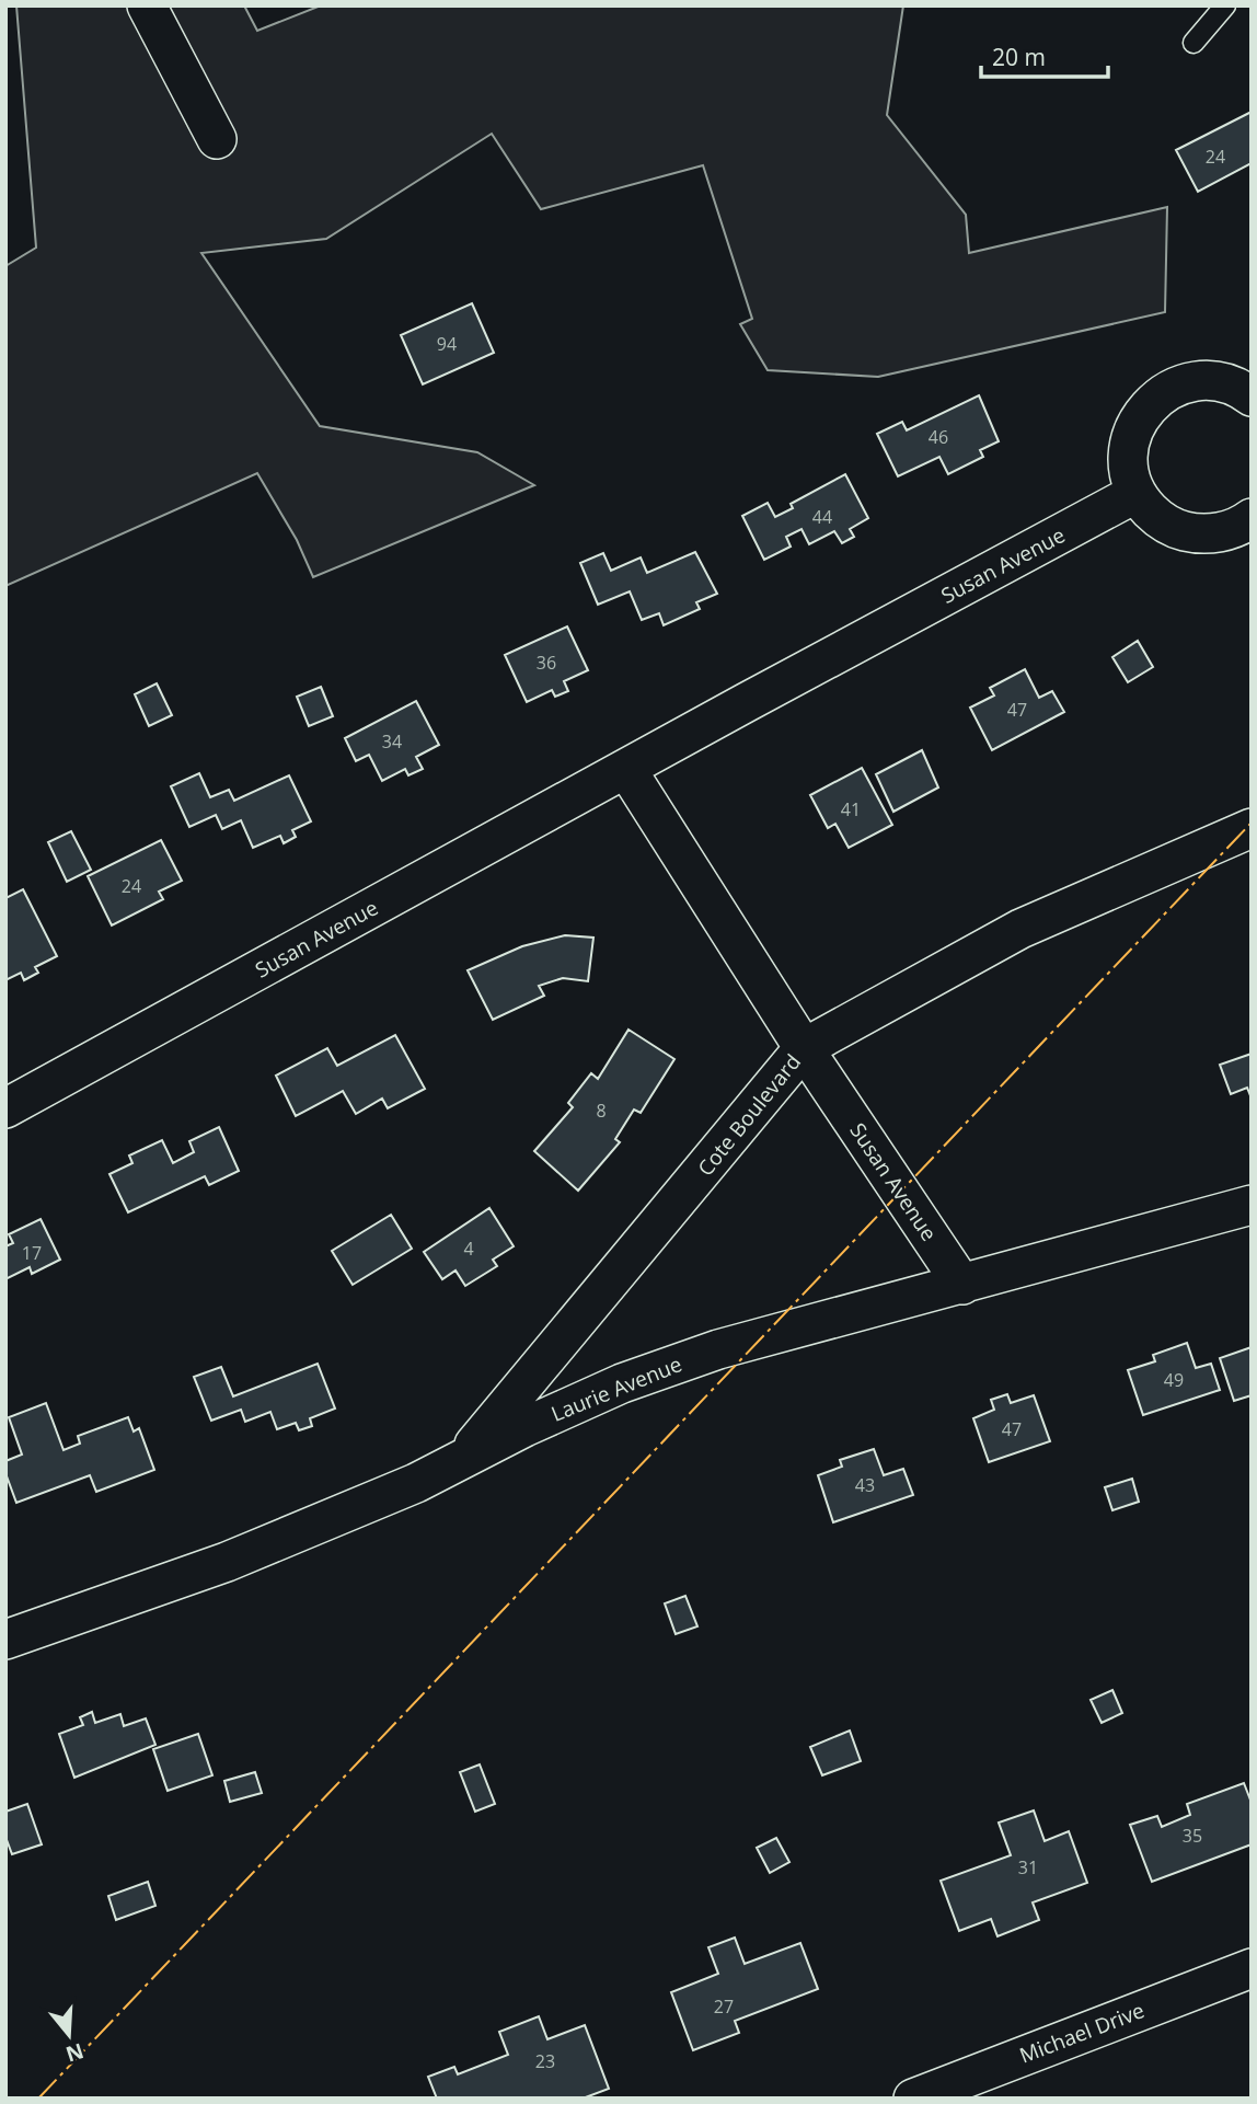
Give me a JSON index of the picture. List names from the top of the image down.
{
  "streets": {
    "street": [
      "Susan Avenue",
      "Cote Boulevard",
      "Laurie Avenue",
      "Michael Drive"
    ]
  },
  "crossings": [
    ["Susan Avenue", "Cote Boulevard"],
    ["Susan Avenue", "Laurie Avenue"],
    ["Cote Boulevard", "Laurie Avenue"]
  ],
  "house_numbers": [
    "24",
    "94",
    "46",
    "44",
    "36",
    "47",
    "34",
    "41",
    "24",
    "8",
    "4",
    "17",
    "49",
    "47",
    "43",
    "35",
    "31",
    "27",
    "23"
  ],
  "scale_bar": "20 m",
  "north": "bottom"
}
